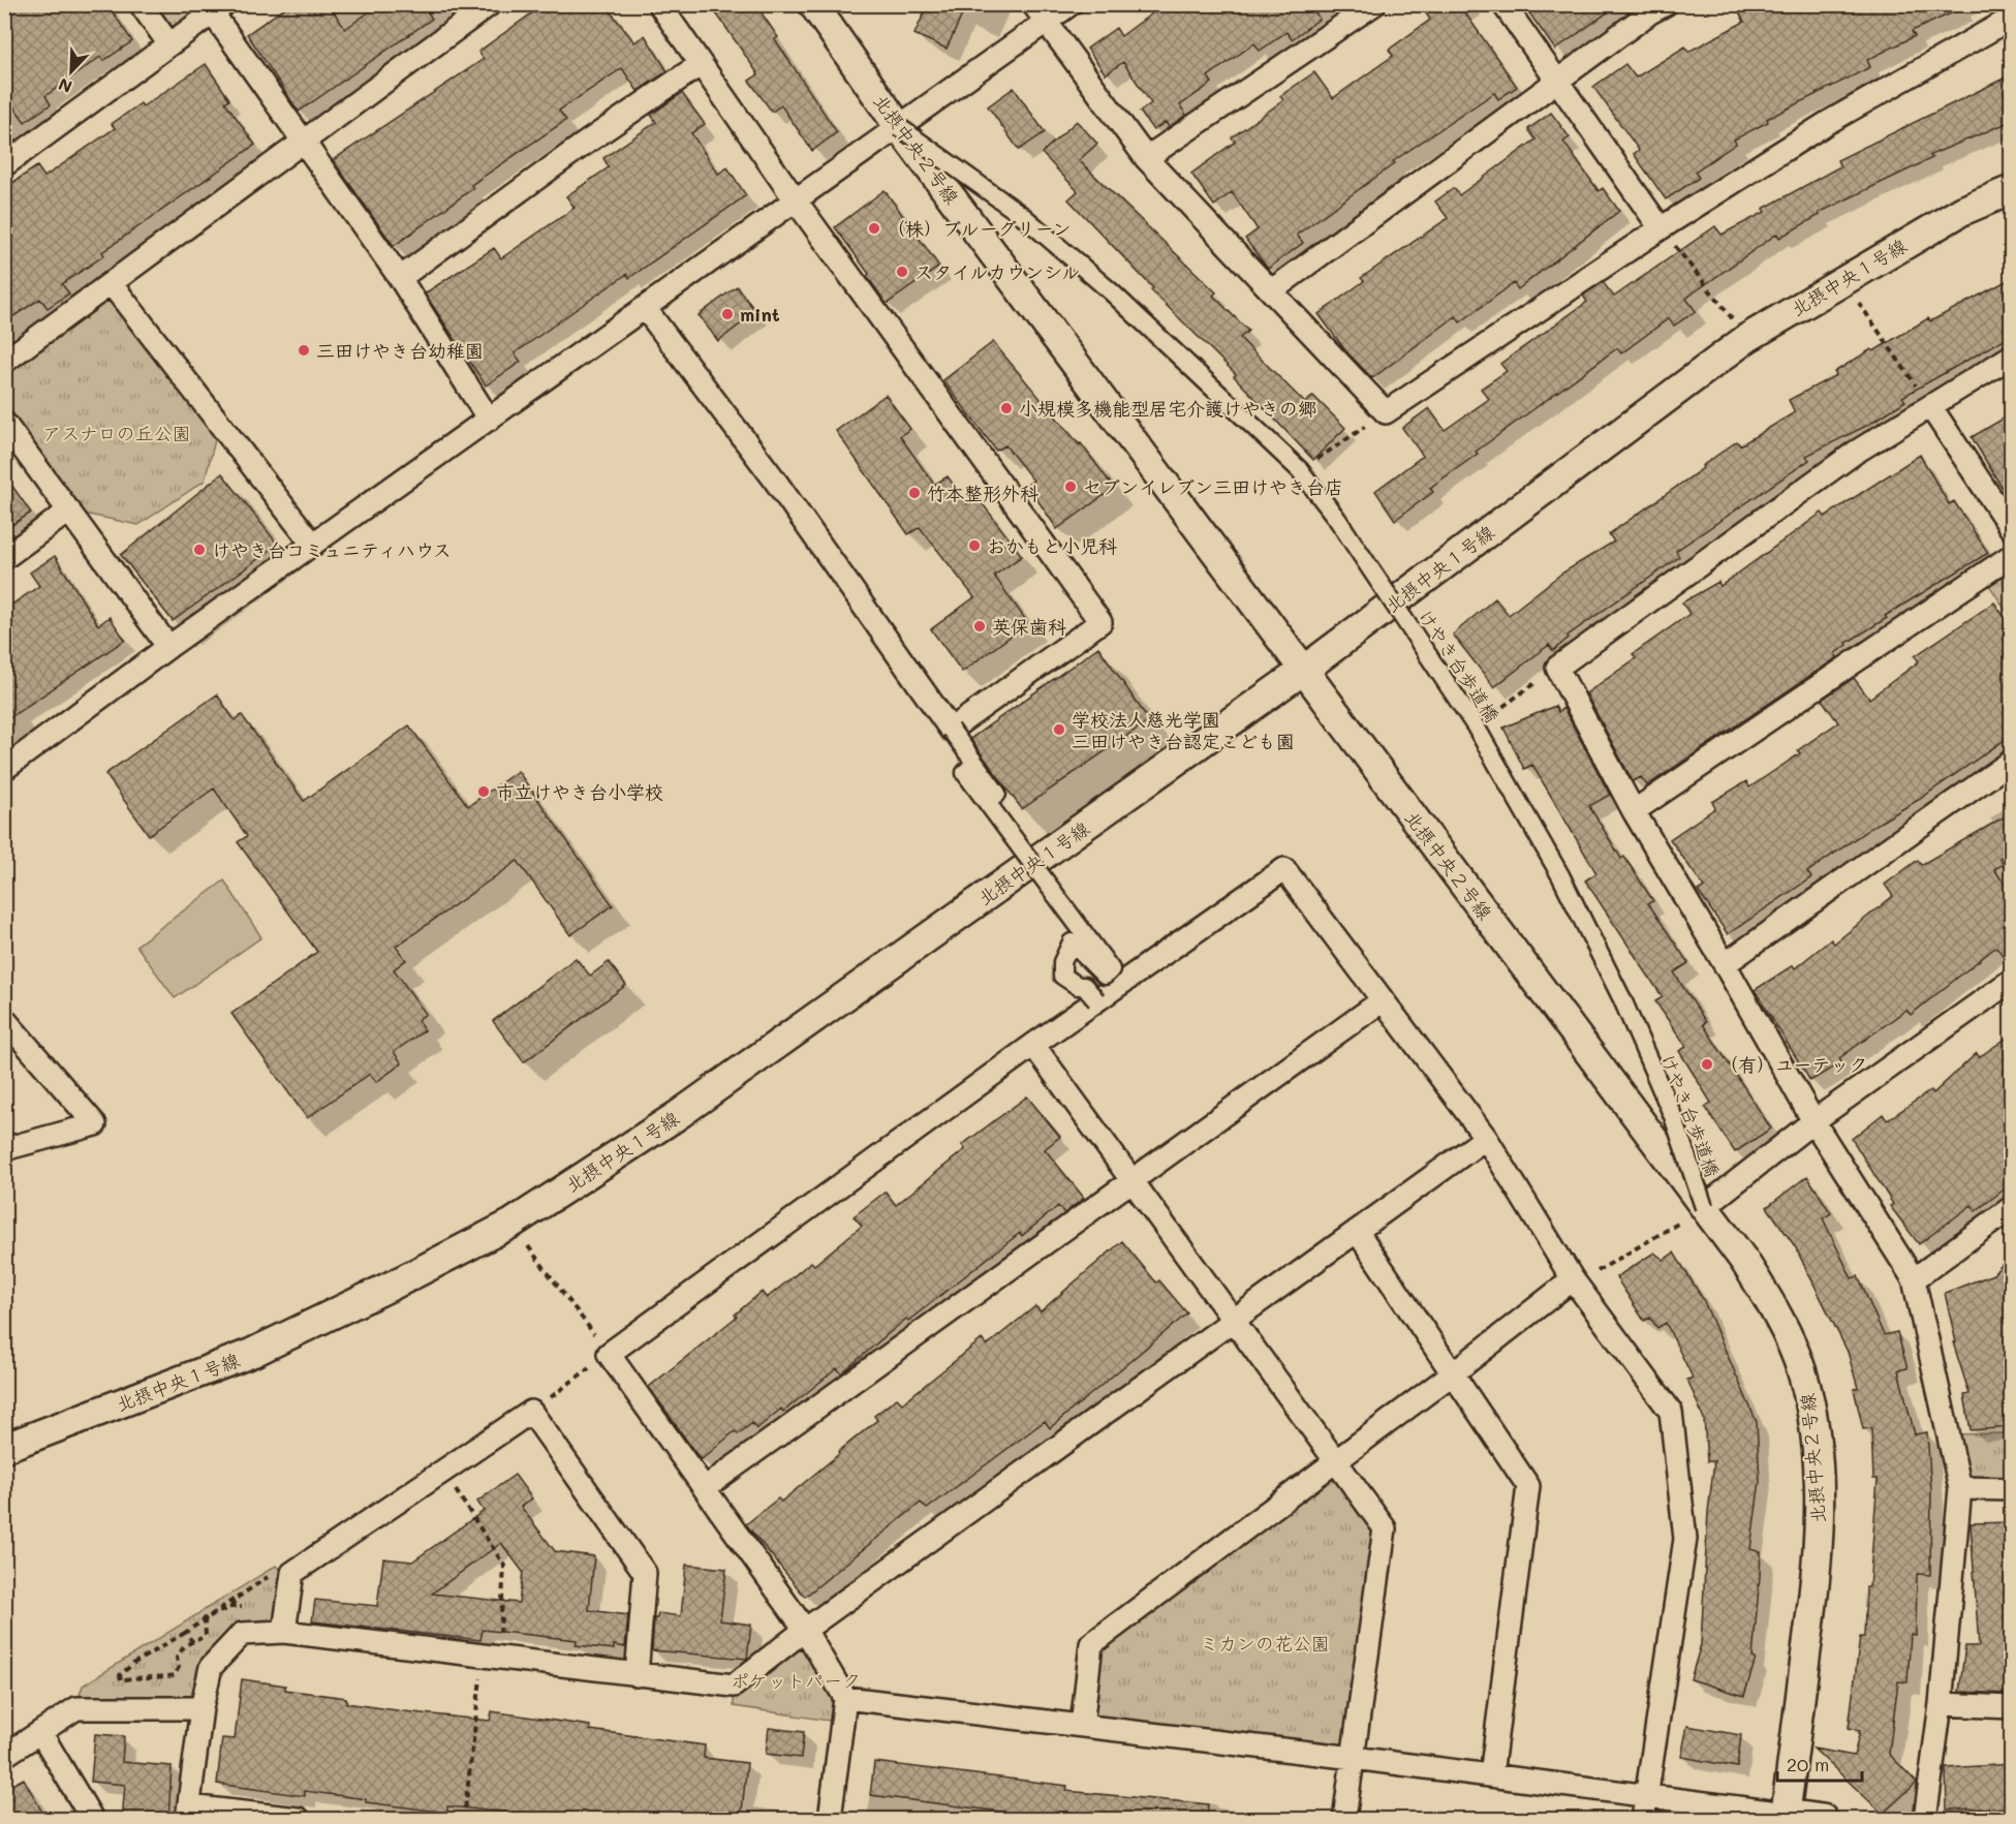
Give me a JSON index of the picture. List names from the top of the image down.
{
  "streets": {
    "street": ["北摂中央２号線", "北摂中央１号線", "けやき台歩道橋"]
  },
  "crossings": [
    ["北摂中央２号線", "北摂中央１号線"],
    ["北摂中央２号線", "けやき台歩道橋"]
  ],
  "parks": ["アスナロの丘公園", "ミカンの花公園", "ポケットパーク"],
  "places": [
    "（株）ブルーグリーン",
    "スタイルカウンシル",
    "mint",
    "三田けやき台幼稚園",
    "小規模多機能型居宅介護けやきの郷",
    "セブンイレブン三田けやき台店",
    "竹本整形外科",
    "おかもと小児科",
    "けやき台コミュニティハウス",
    "英保歯科",
    "学校法人慈光学園 三田けやき台認定こども園",
    "市立けやき台小学校",
    "（有）ユーテック"
  ],
  "scale_bar": "20 m",
  "north": "bottom left"
}
